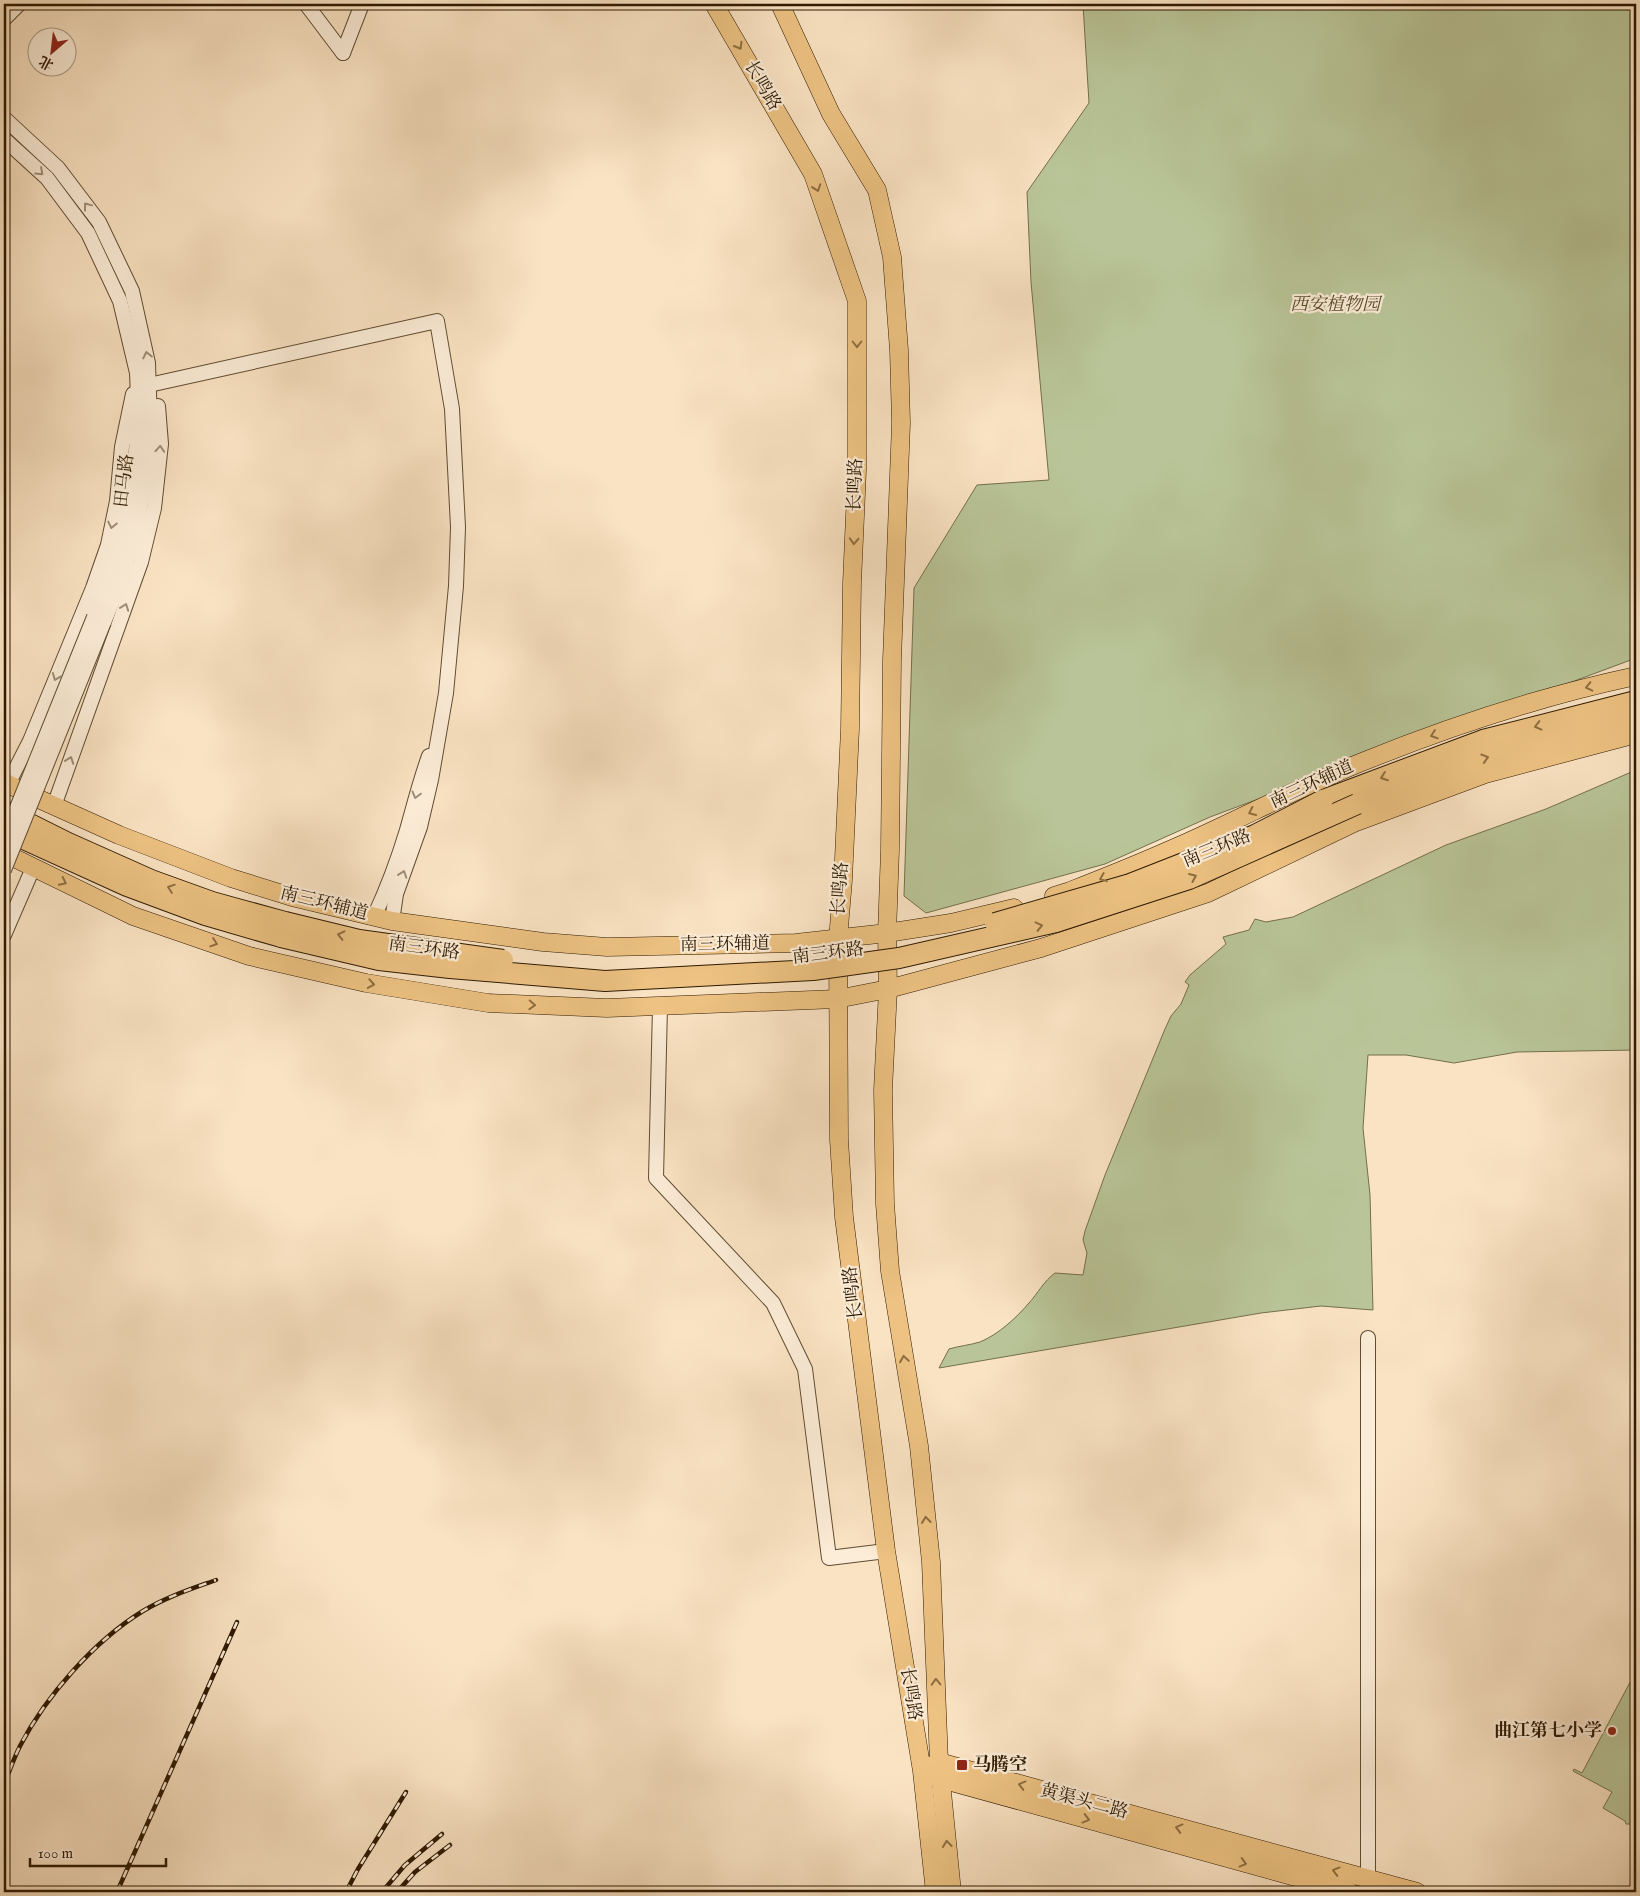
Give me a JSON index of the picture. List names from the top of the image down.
{
  "streets": {
    "highway": ["南三环路"],
    "main road": ["长鸣路", "南三环辅道", "黄渠头二路"],
    "street": ["田马路"]
  },
  "crossings": [
    ["长鸣路", "南三环辅道"],
    ["长鸣路", "黄渠头二路"]
  ],
  "parks": ["西安植物园"],
  "places": {
    "other": ["曲江第七小学"],
    "transit": ["马腾空"]
  },
  "scale_bar": "100 m",
  "north": "bottom left"
}
